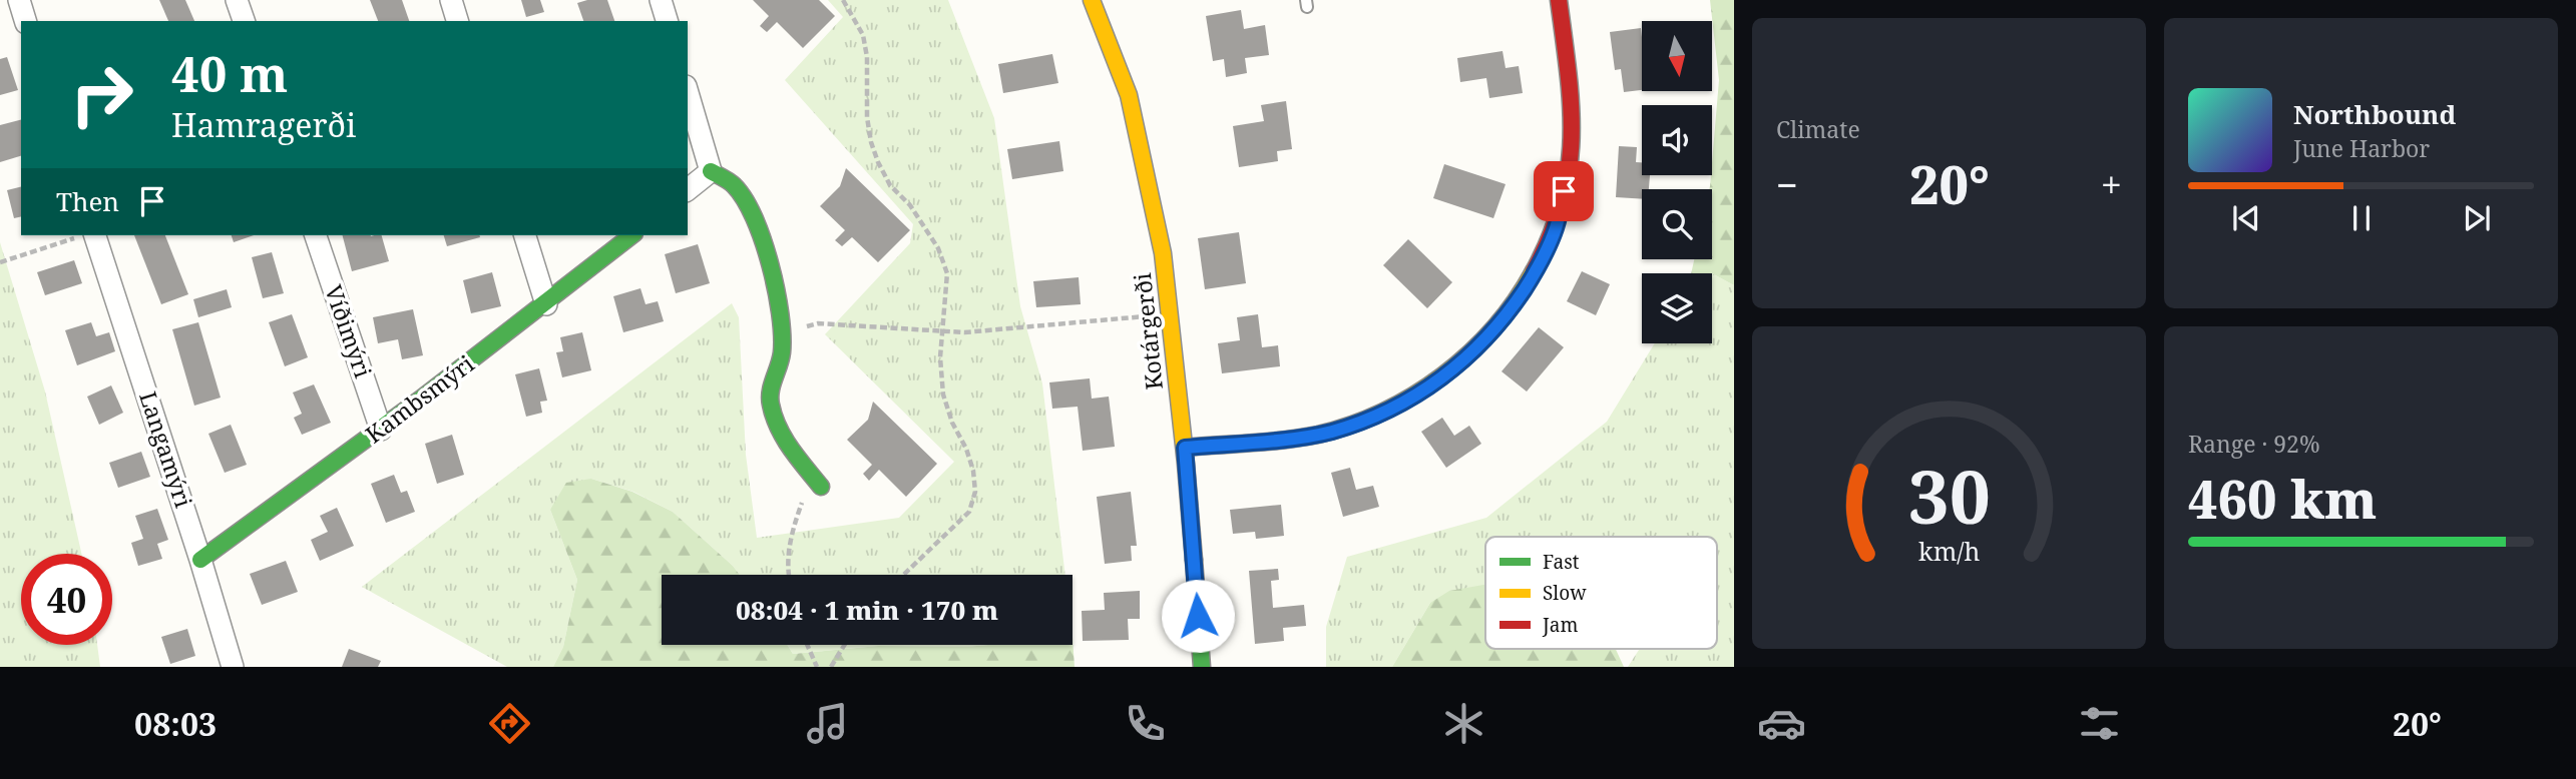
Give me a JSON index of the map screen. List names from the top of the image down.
{
  "streets": {
    "street": [
      "Víðimýri",
      "Kotárgerði",
      "Kambsmýri",
      "Langamýri"
    ]
  },
  "crossings": [
    ["Víðimýri", "Kambsmýri"],
    ["Kambsmýri", "Langamýri"]
  ],
  "legend": ["Fast", "Slow", "Jam"],
  "north": "bottom",
  "page": {
    "tile": [
      "Climate",
      ["Range · 92%", "460 km"]
    ],
    "turn": ["40 m", "Hamragerði"],
    "song": ["Northbound", "June Harbor"],
    "heat": ["−", "20°", "+"],
    "then": "Then",
    "limit": "40",
    "trip": "08:04 · 1 min · 170 m",
    "tabs": ["08:03", "20°"],
    "gauge": ["30", "km/h"]
  }
}
